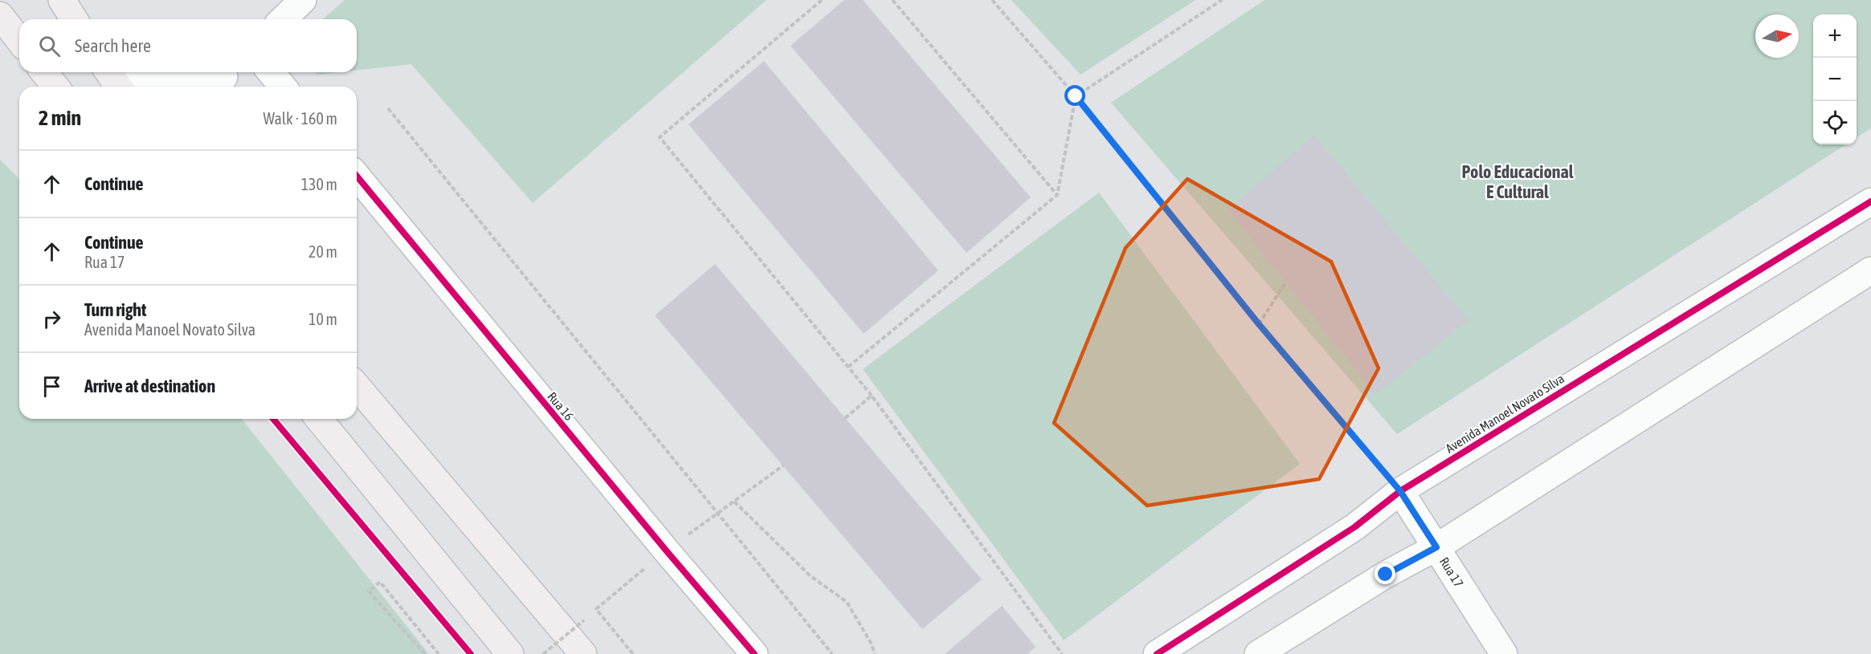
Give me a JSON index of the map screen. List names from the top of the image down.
{
  "streets": {
    "street": ["Rua 16", "Avenida Manoel Novato Silva", "Rua 17"]
  },
  "crossings": [
    ["Avenida Manoel Novato Silva", "Rua 17"]
  ],
  "districts": ["Polo Educacional E Cultural"],
  "north": "right",
  "page": {
    "map_buttons": ["+", "−"],
    "search": "Search here",
    "heading": ["2 min", "Walk · 160 m"],
    "list": [
      ["Continue", "130 m"],
      ["Continue", "Rua 17", "20 m"],
      ["Turn right", "Avenida Manoel Novato Silva", "10 m"],
      "Arrive at destination"
    ]
  }
}
